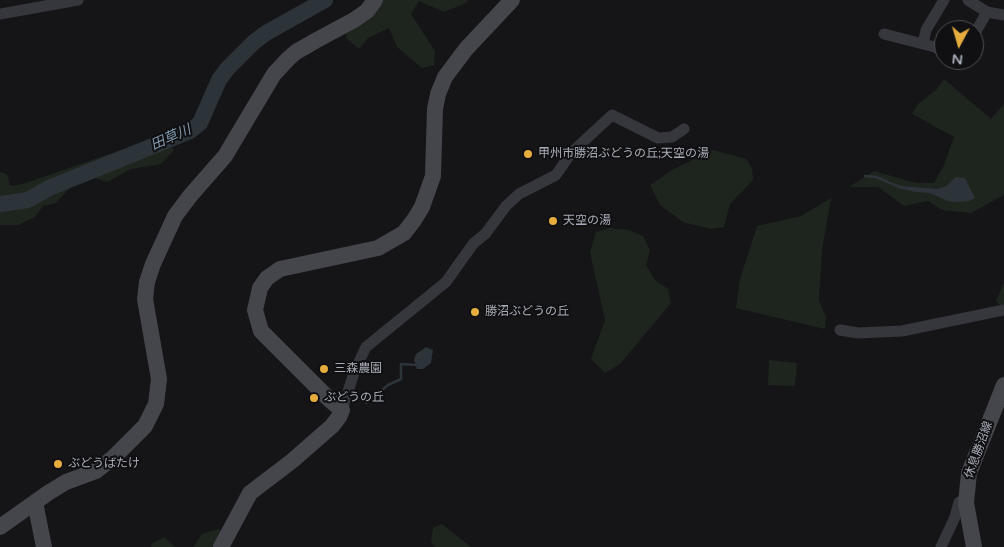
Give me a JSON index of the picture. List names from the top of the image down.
{
  "streets": {
    "street": ["休息勝沼線"]
  },
  "water": ["田草川"],
  "places": [
    "甲州市勝沼ぶどうの丘;天空の湯",
    "天空の湯",
    "勝沼ぶどうの丘",
    "三森農園",
    "ぶどうの丘",
    "ぶどうばたけ"
  ],
  "north": "bottom"
}
